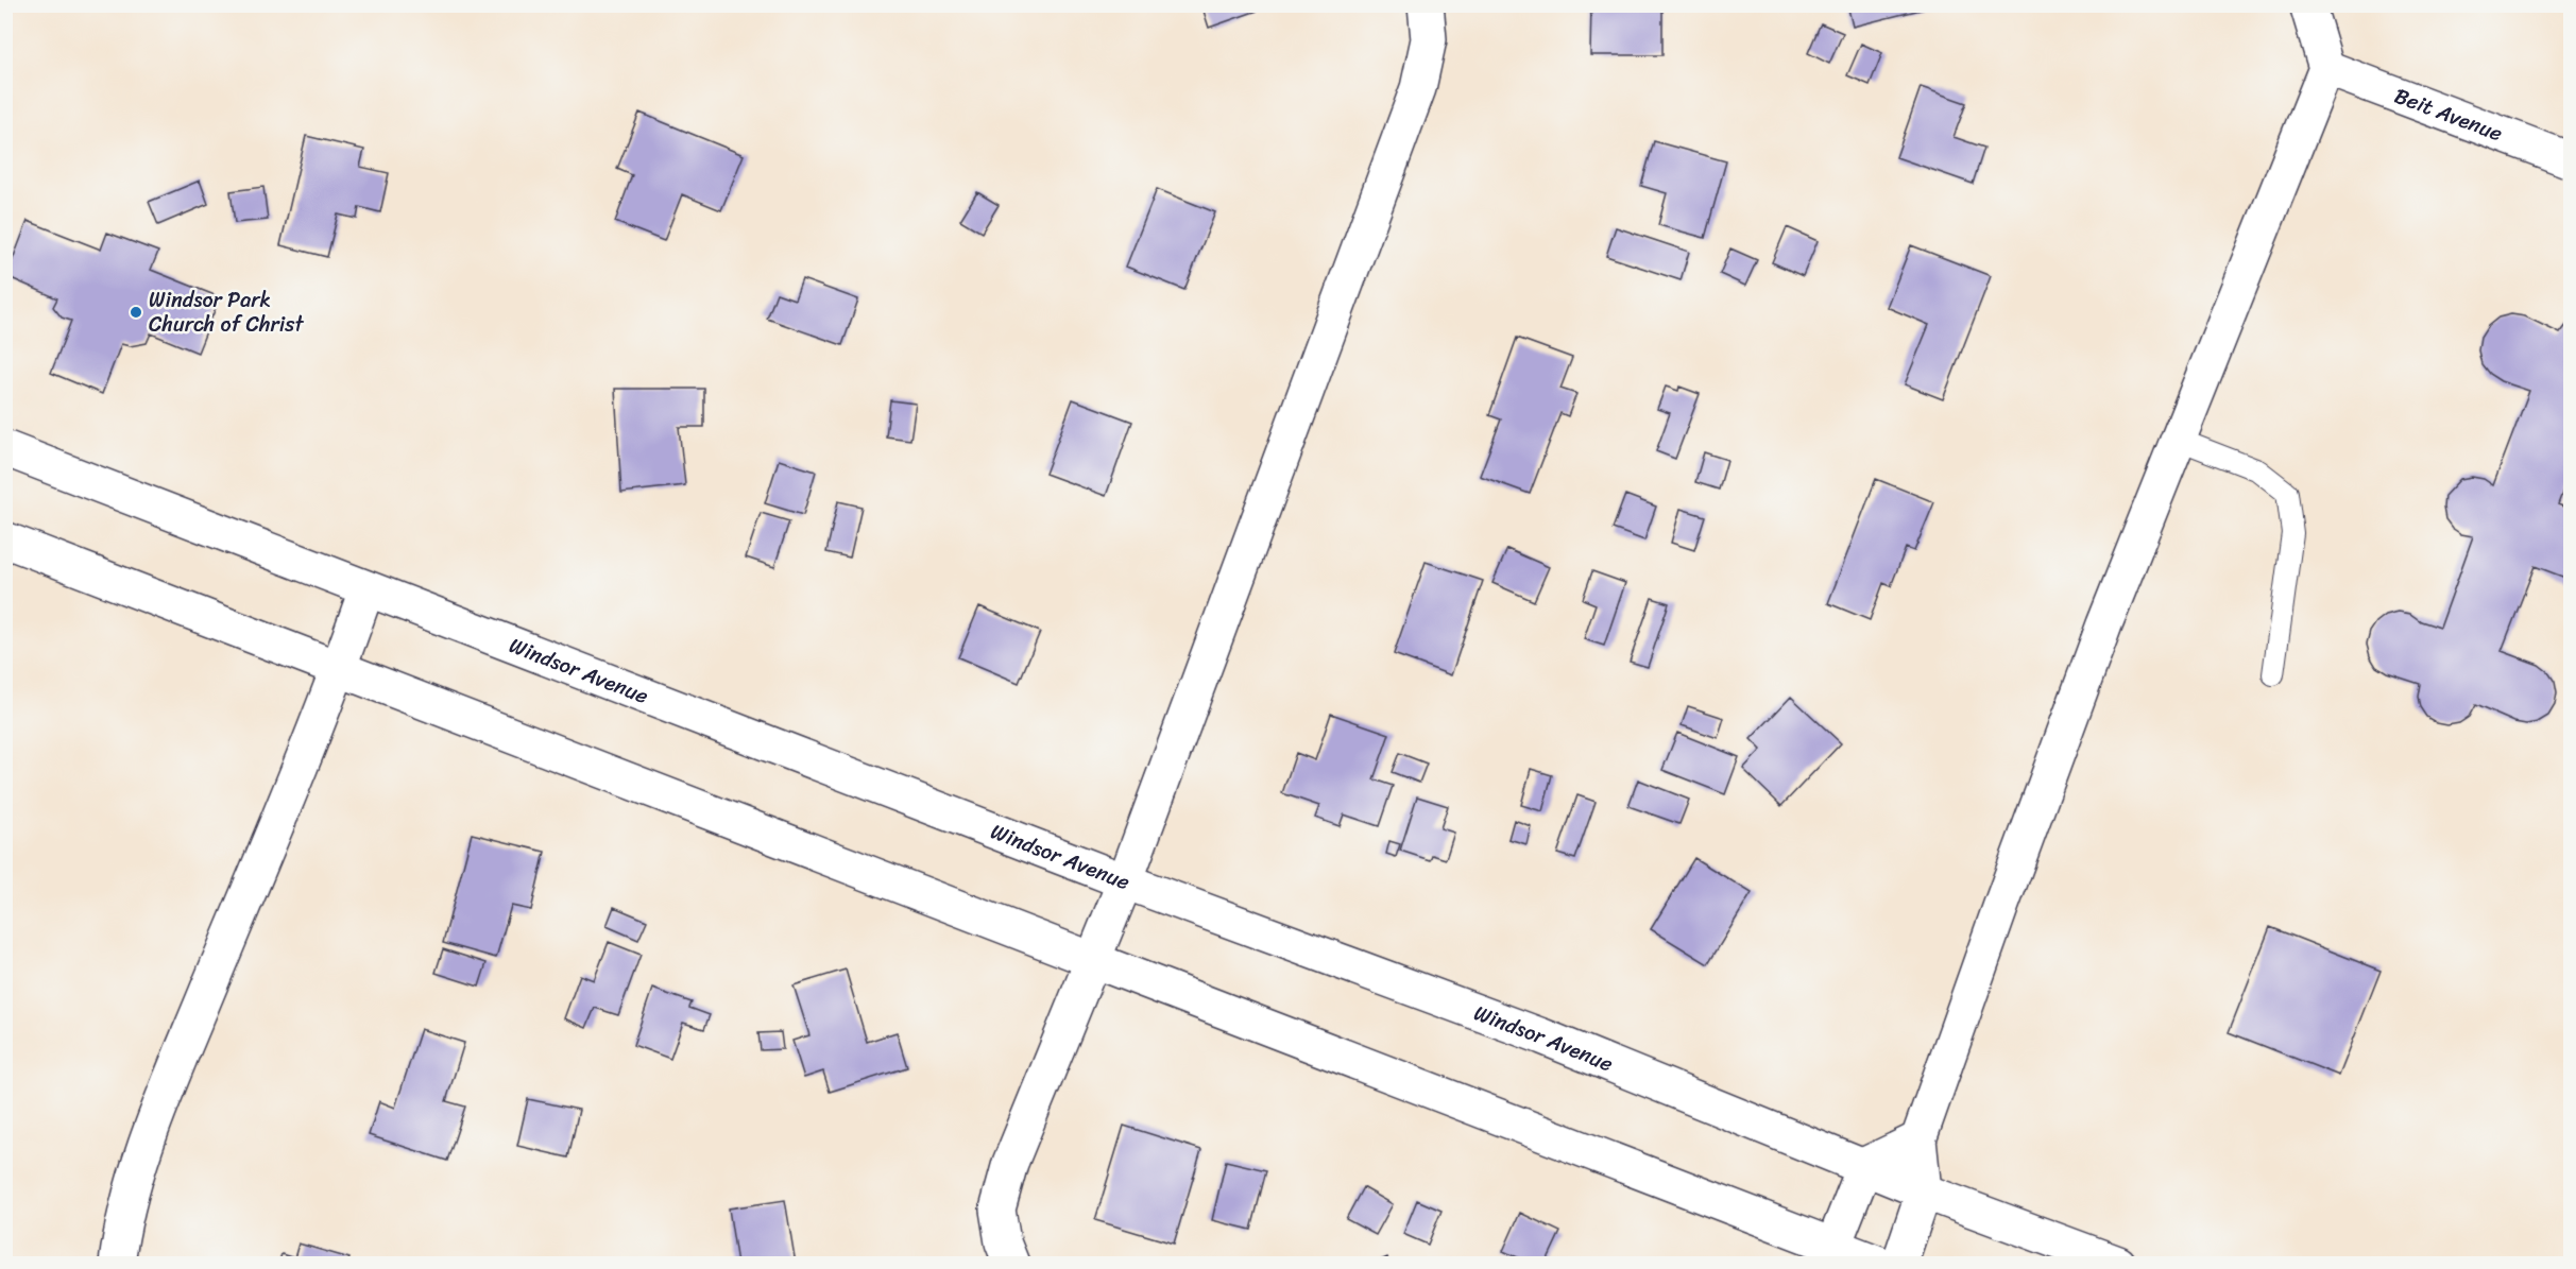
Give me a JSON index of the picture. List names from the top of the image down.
{
  "streets": {
    "main road": ["Beit Avenue", "Windsor Avenue"]
  },
  "places": ["Windsor Park Church of Christ"]
}
